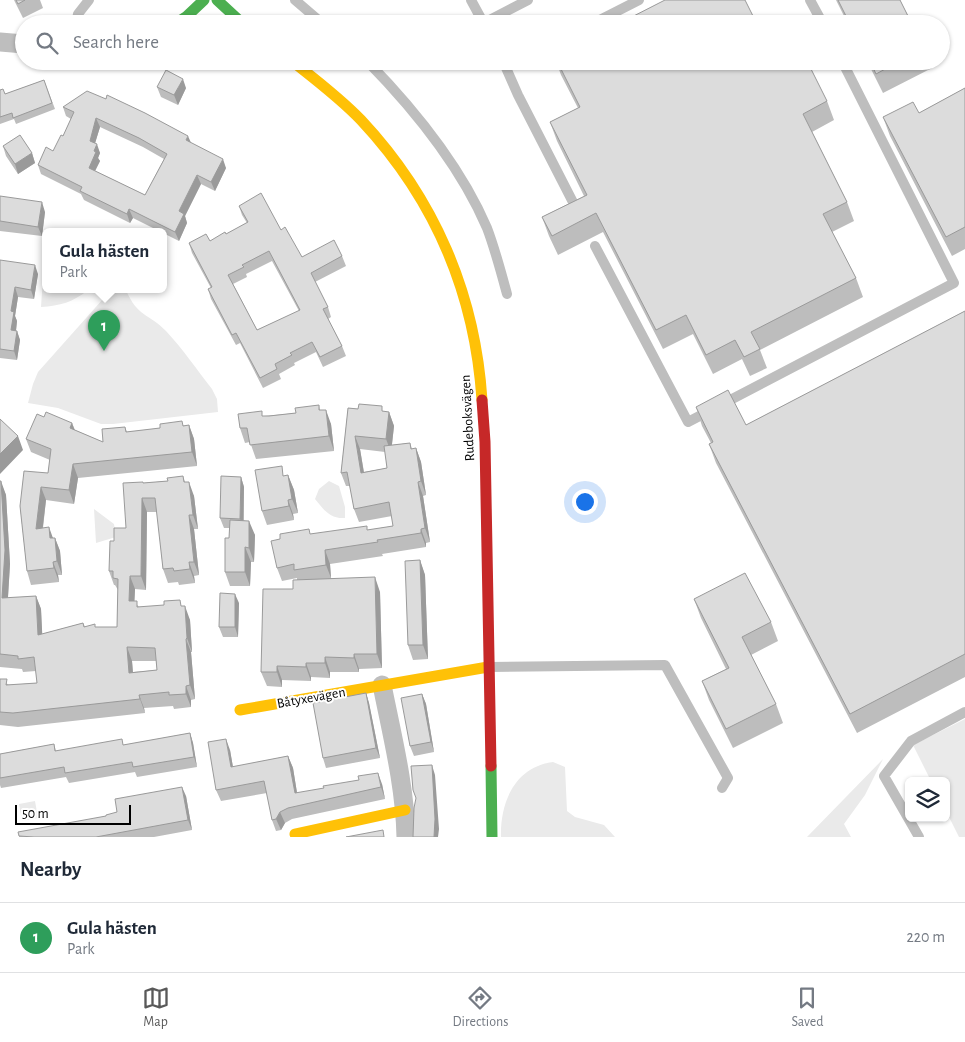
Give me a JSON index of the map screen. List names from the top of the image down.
{
  "streets": {
    "street": ["Rudeboksvägen", "Båtyxevägen"]
  },
  "crossings": [
    ["Rudeboksvägen", "Båtyxevägen"]
  ],
  "scale_bar": "50 m",
  "page": {
    "search": "Search here",
    "popup": ["Gula hästen", "Park"],
    "pins": "1",
    "scale": "50 m",
    "heading": "Nearby",
    "list": [
      {
        "mark": "1",
        "name": "Gula hästen",
        "note": "Park",
        "value": "220 m"
      }
    ],
    "nav": ["Map", "Directions", "Saved"]
  }
}
